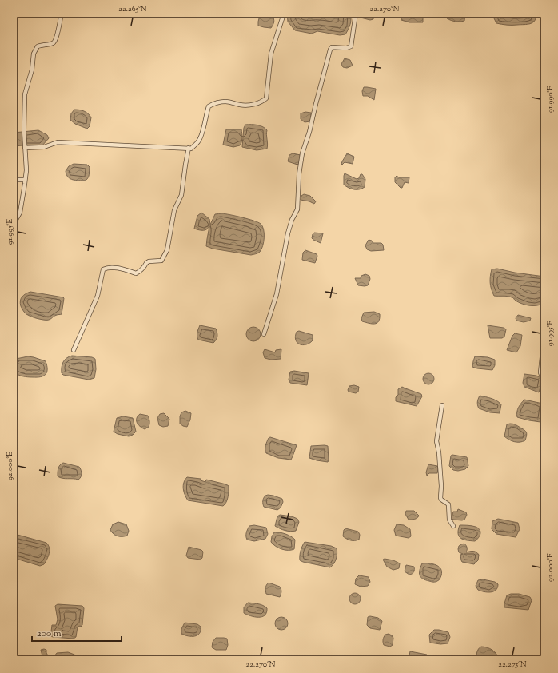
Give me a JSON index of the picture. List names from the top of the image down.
{
  "scale_bar": "200 m",
  "coordinates": [
    "22.265°N",
    "22.270°N",
    "91.990°E",
    "91.995°E",
    "92.000°E",
    "22.275°N"
  ]
}
